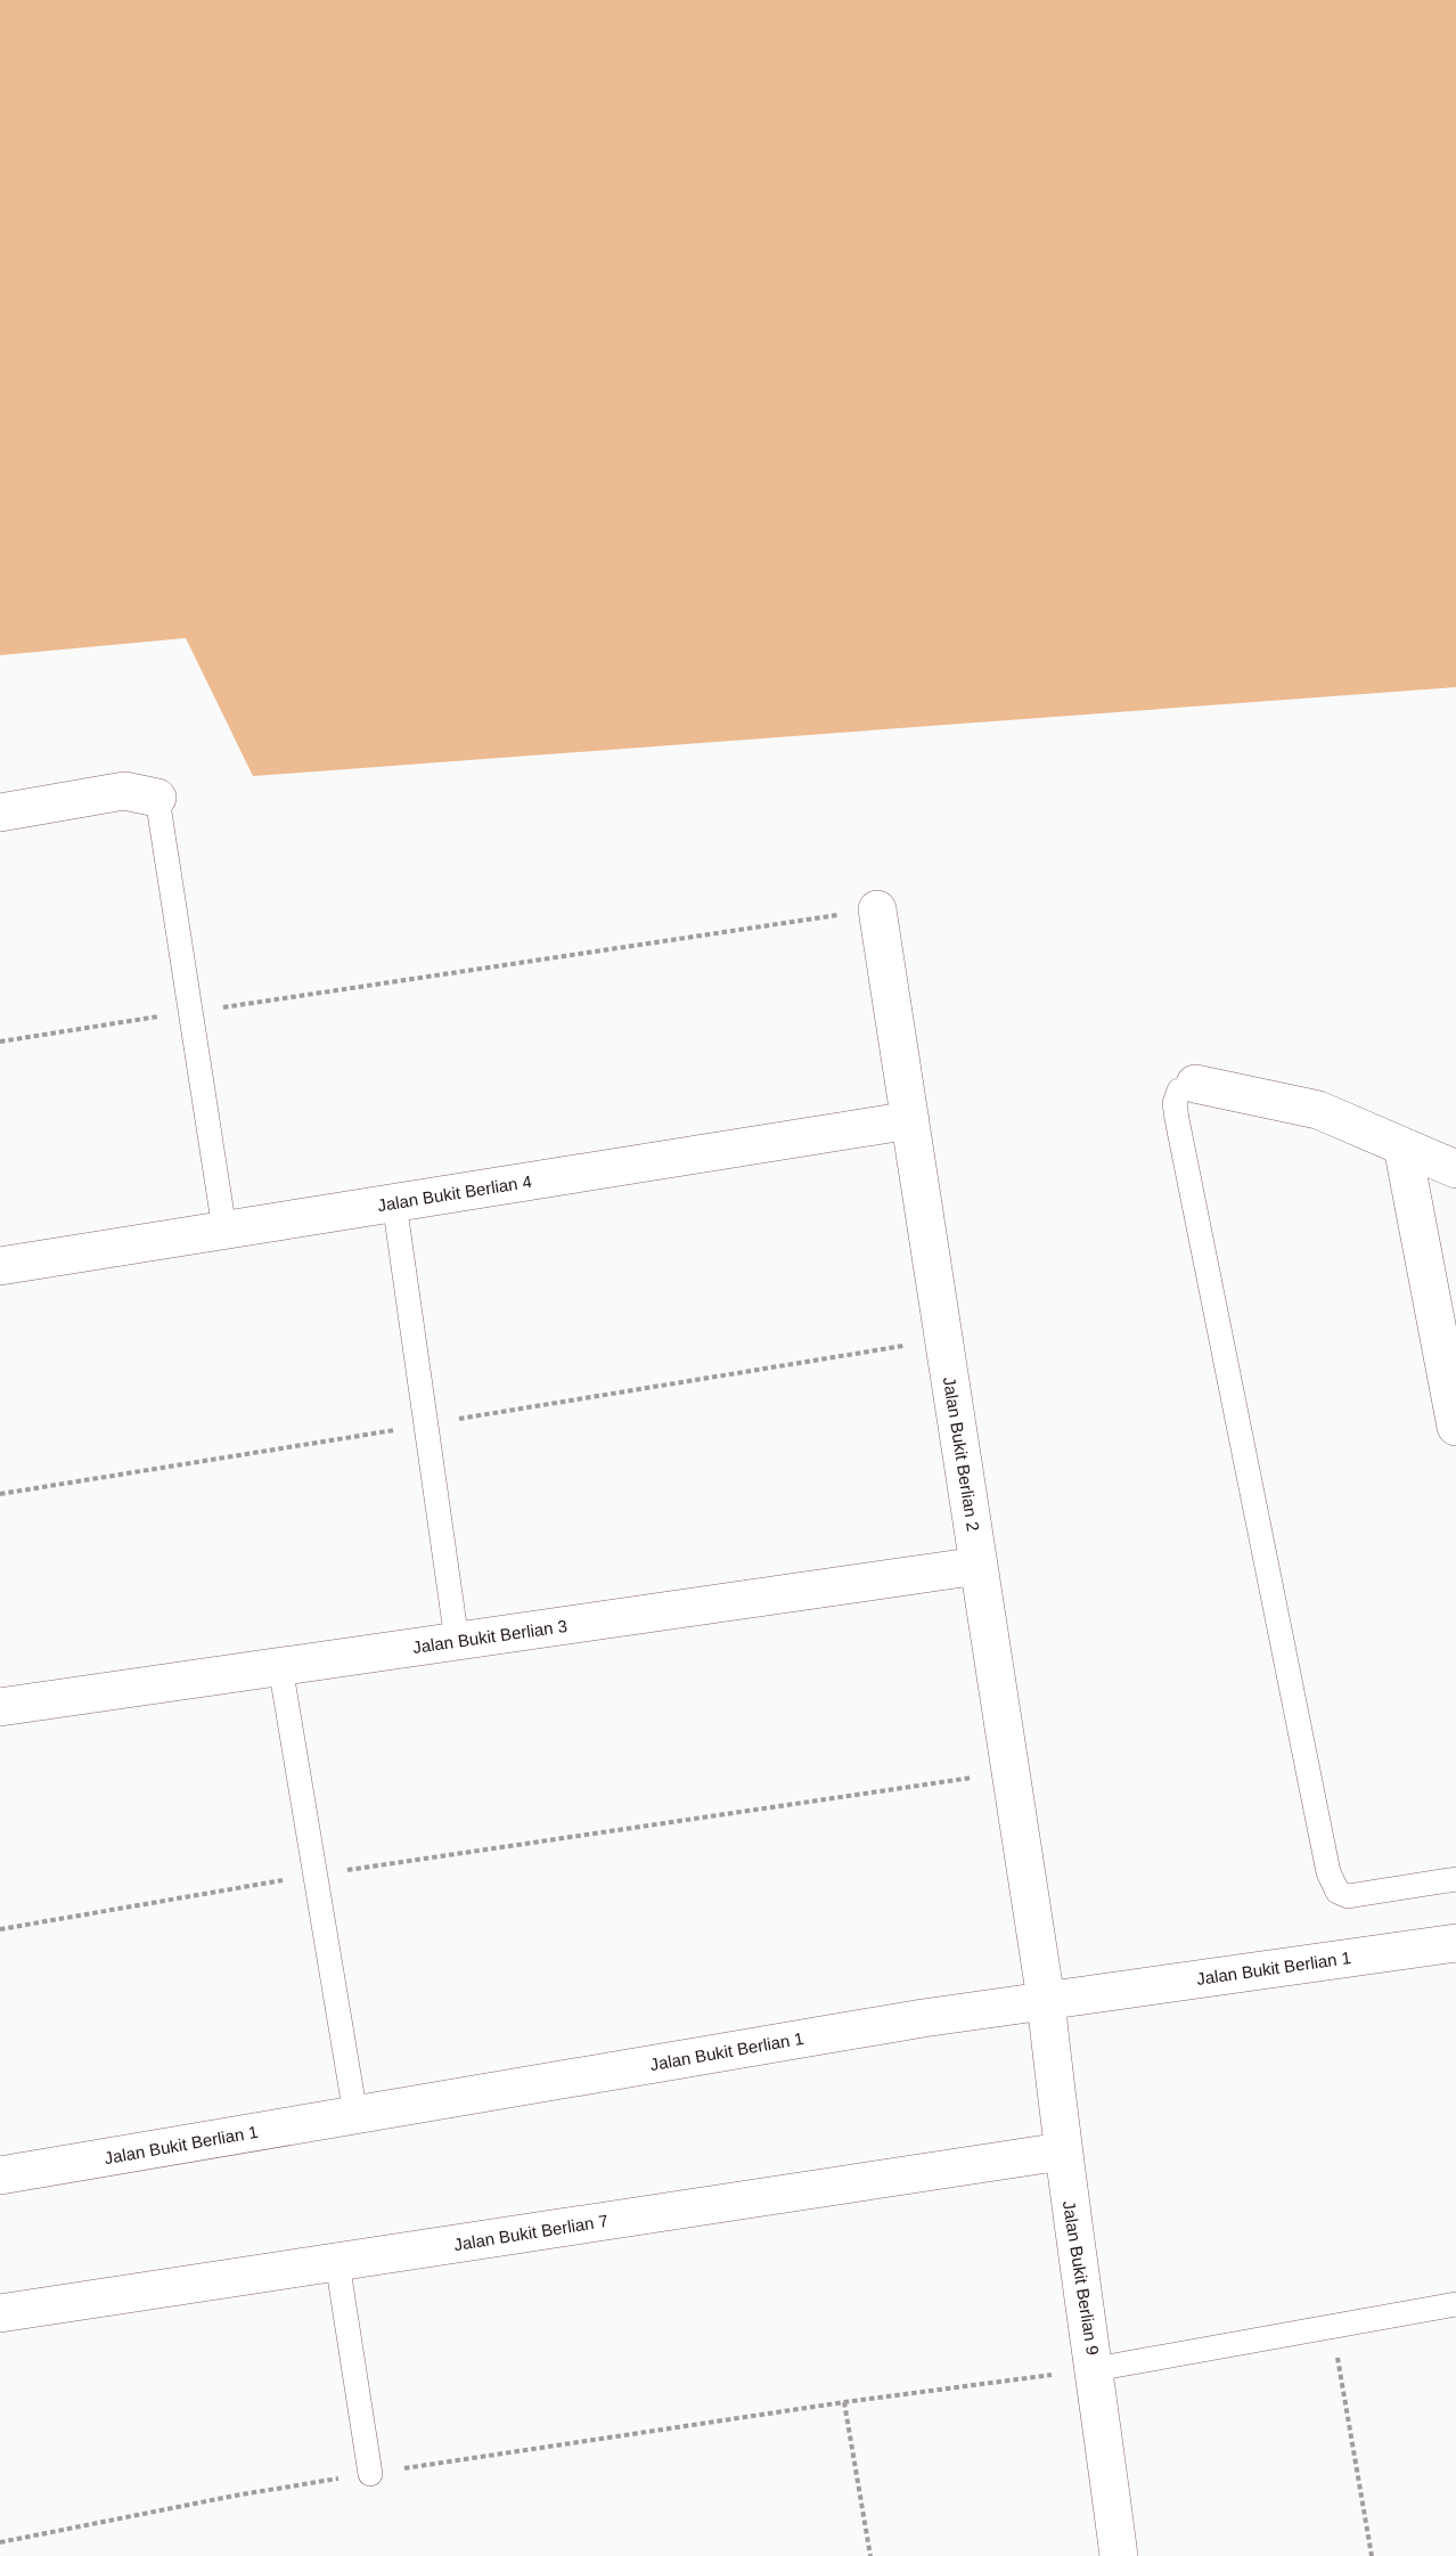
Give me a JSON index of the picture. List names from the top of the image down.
{
  "streets": {
    "street": [
      "Jalan Bukit Berlian 4",
      "Jalan Bukit Berlian 2",
      "Jalan Bukit Berlian 3",
      "Jalan Bukit Berlian 1",
      "Jalan Bukit Berlian 7",
      "Jalan Bukit Berlian 9"
    ]
  },
  "crossings": [
    ["Jalan Bukit Berlian 4", "Jalan Bukit Berlian 2"],
    ["Jalan Bukit Berlian 2", "Jalan Bukit Berlian 3"],
    ["Jalan Bukit Berlian 2", "Jalan Bukit Berlian 1"],
    ["Jalan Bukit Berlian 2", "Jalan Bukit Berlian 9"],
    ["Jalan Bukit Berlian 1", "Jalan Bukit Berlian 9"],
    ["Jalan Bukit Berlian 7", "Jalan Bukit Berlian 9"]
  ]
}
